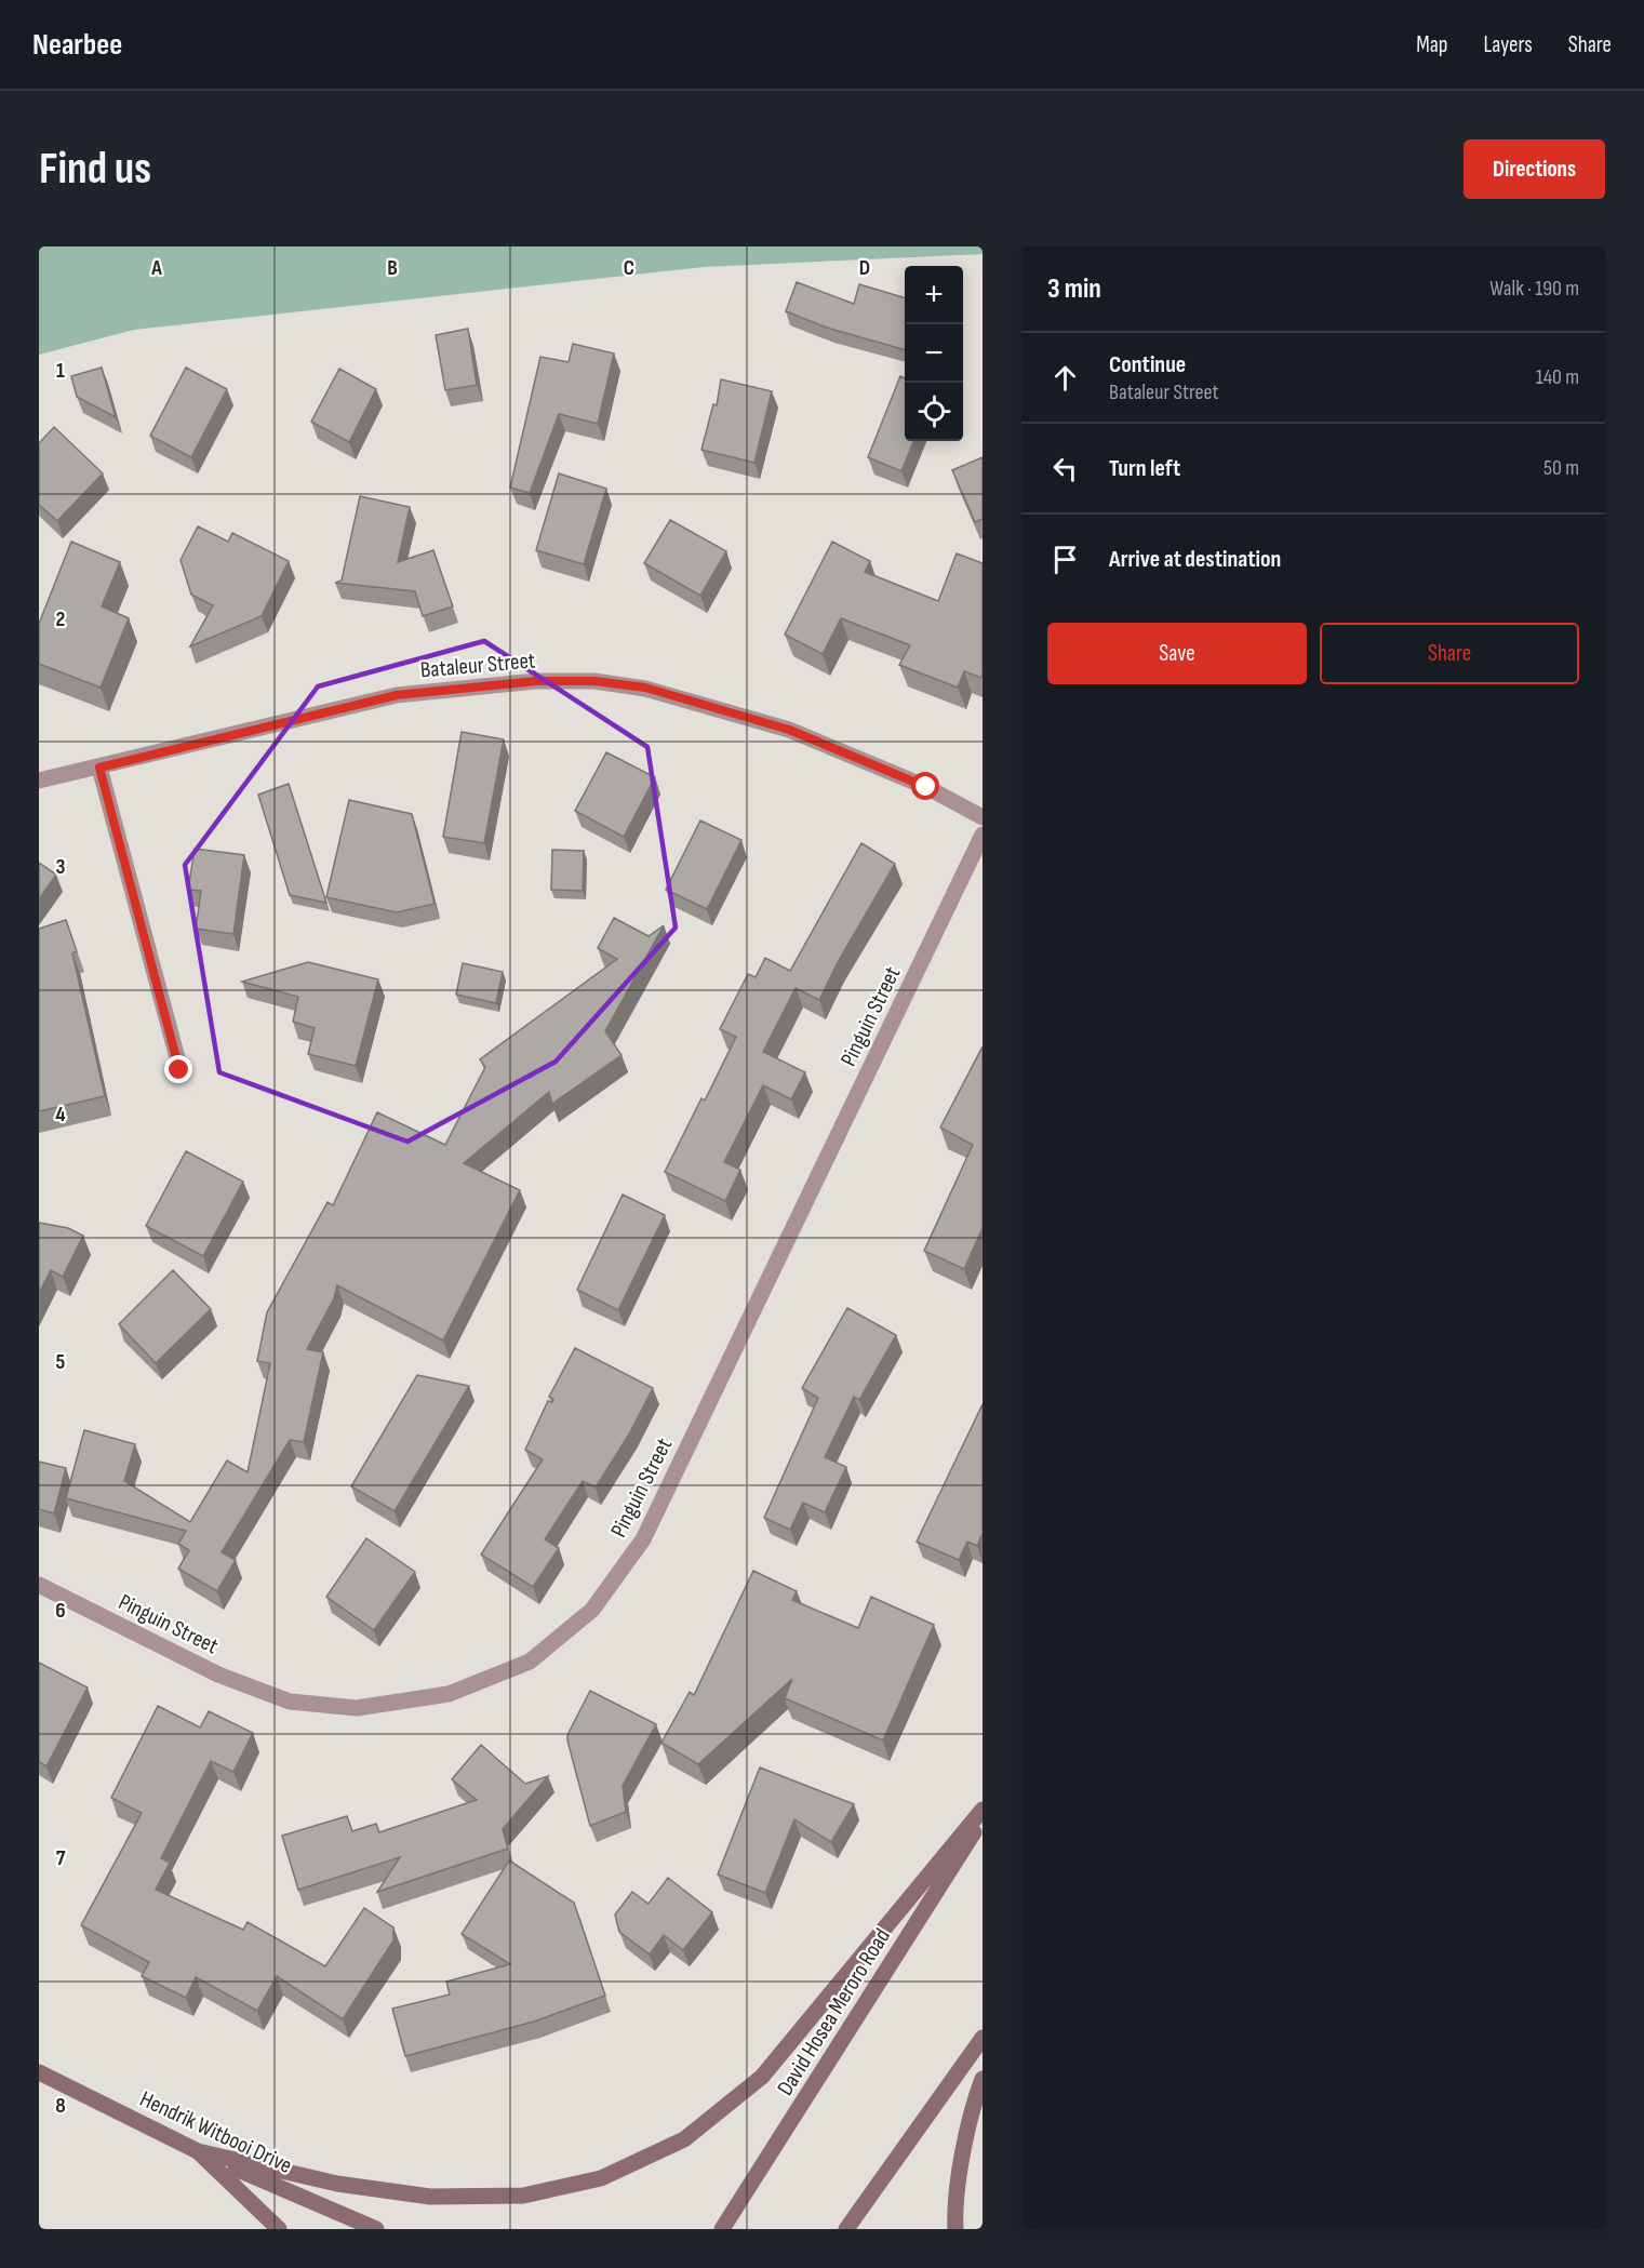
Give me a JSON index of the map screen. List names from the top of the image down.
{
  "streets": {
    "main road": ["David Hosea Meroro Road", "Hendrik Witbooi Drive"],
    "street": ["Bataleur Street", "Pinguin Street"]
  },
  "page": {
    "header": "Nearbee",
    "nav": ["Map", "Layers", "Share"],
    "buttons": [
      "Directions",
      ["Save", "Share"]
    ],
    "title": "Find us",
    "heading": ["3 min", "Walk · 190 m"],
    "map_buttons": ["+", "−"],
    "list": [
      ["Continue", "Bataleur Street", "140 m"],
      ["Turn left", "50 m"],
      "Arrive at destination"
    ]
  },
  "grid": {
    "columns": [
      "A",
      "B",
      "C",
      "D"
    ],
    "rows": [
      "1",
      "2",
      "3",
      "4",
      "5",
      "6",
      "7",
      "8"
    ]
  }
}
